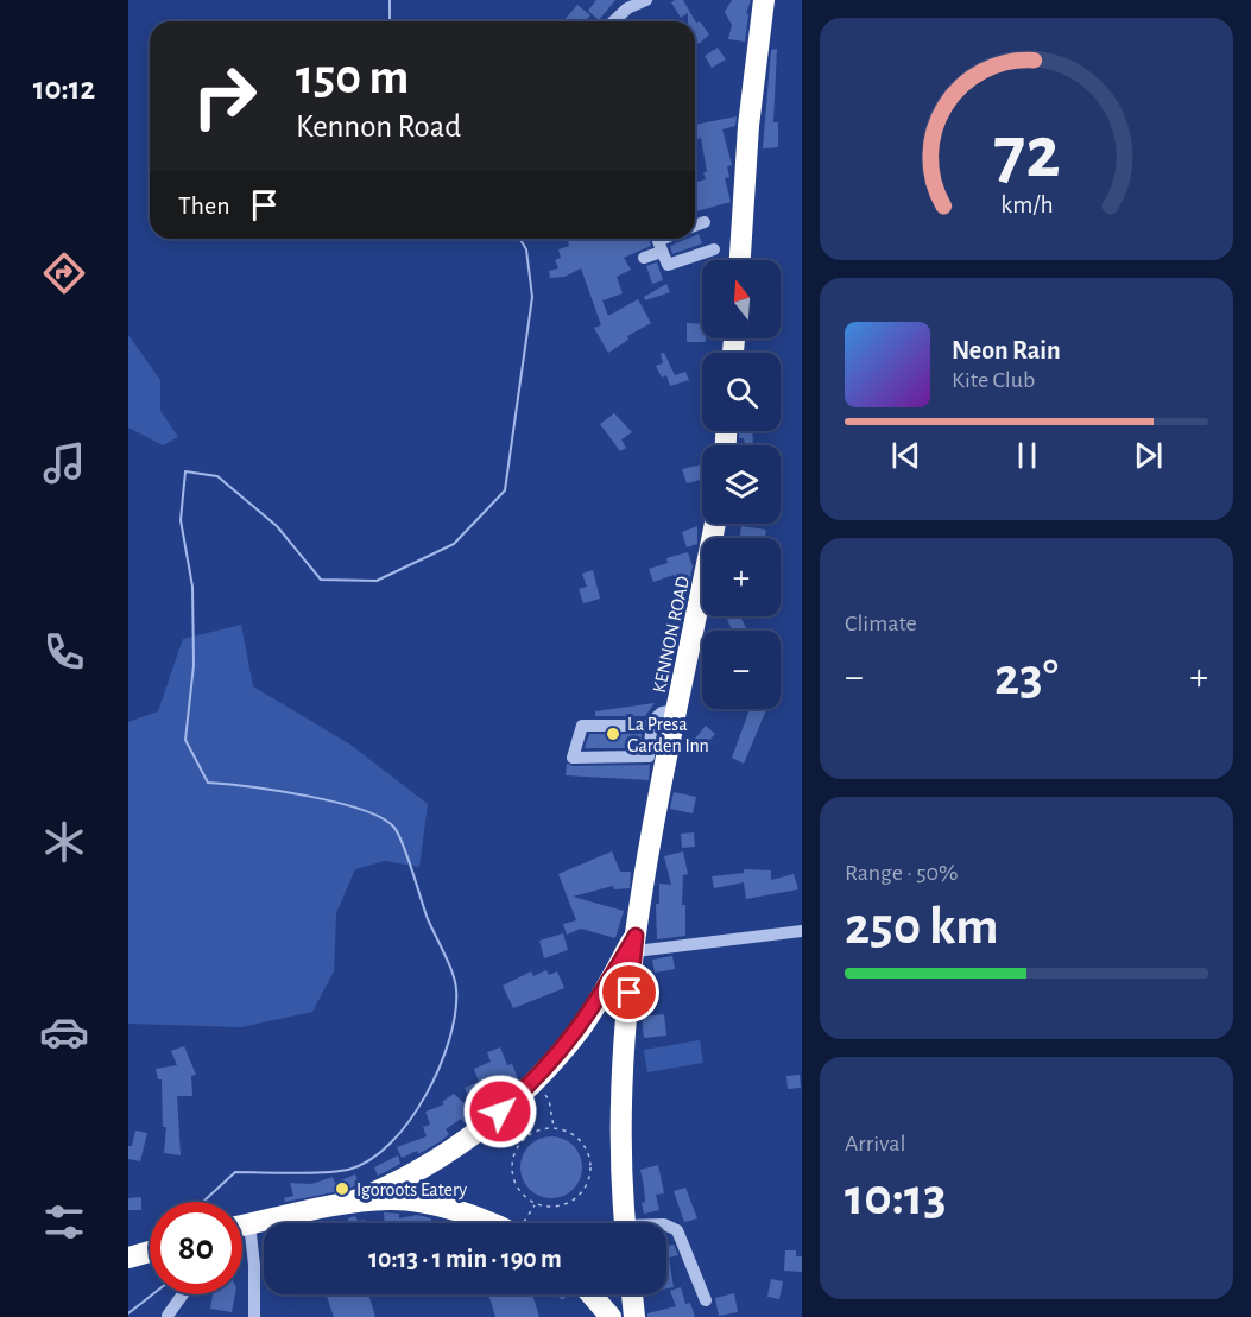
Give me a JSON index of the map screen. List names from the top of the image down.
{
  "streets": {
    "highway": ["KENNON ROAD"]
  },
  "places": ["La Presa Garden Inn", "Igoroots Eatery"],
  "north": "top",
  "page": {
    "tabs": "10:12",
    "turn": ["150 m", "Kennon Road"],
    "then": "Then",
    "map_buttons": ["+", "−"],
    "song": ["Neon Rain", "Kite Club"],
    "tile": [
      "Climate",
      ["Range · 50%", "250 km"],
      ["Arrival", "10:13"]
    ],
    "heat": ["−", "23°", "+"],
    "limit": "80",
    "trip": "10:13 · 1 min · 190 m",
    "gauge": ["72", "km/h"]
  }
}
